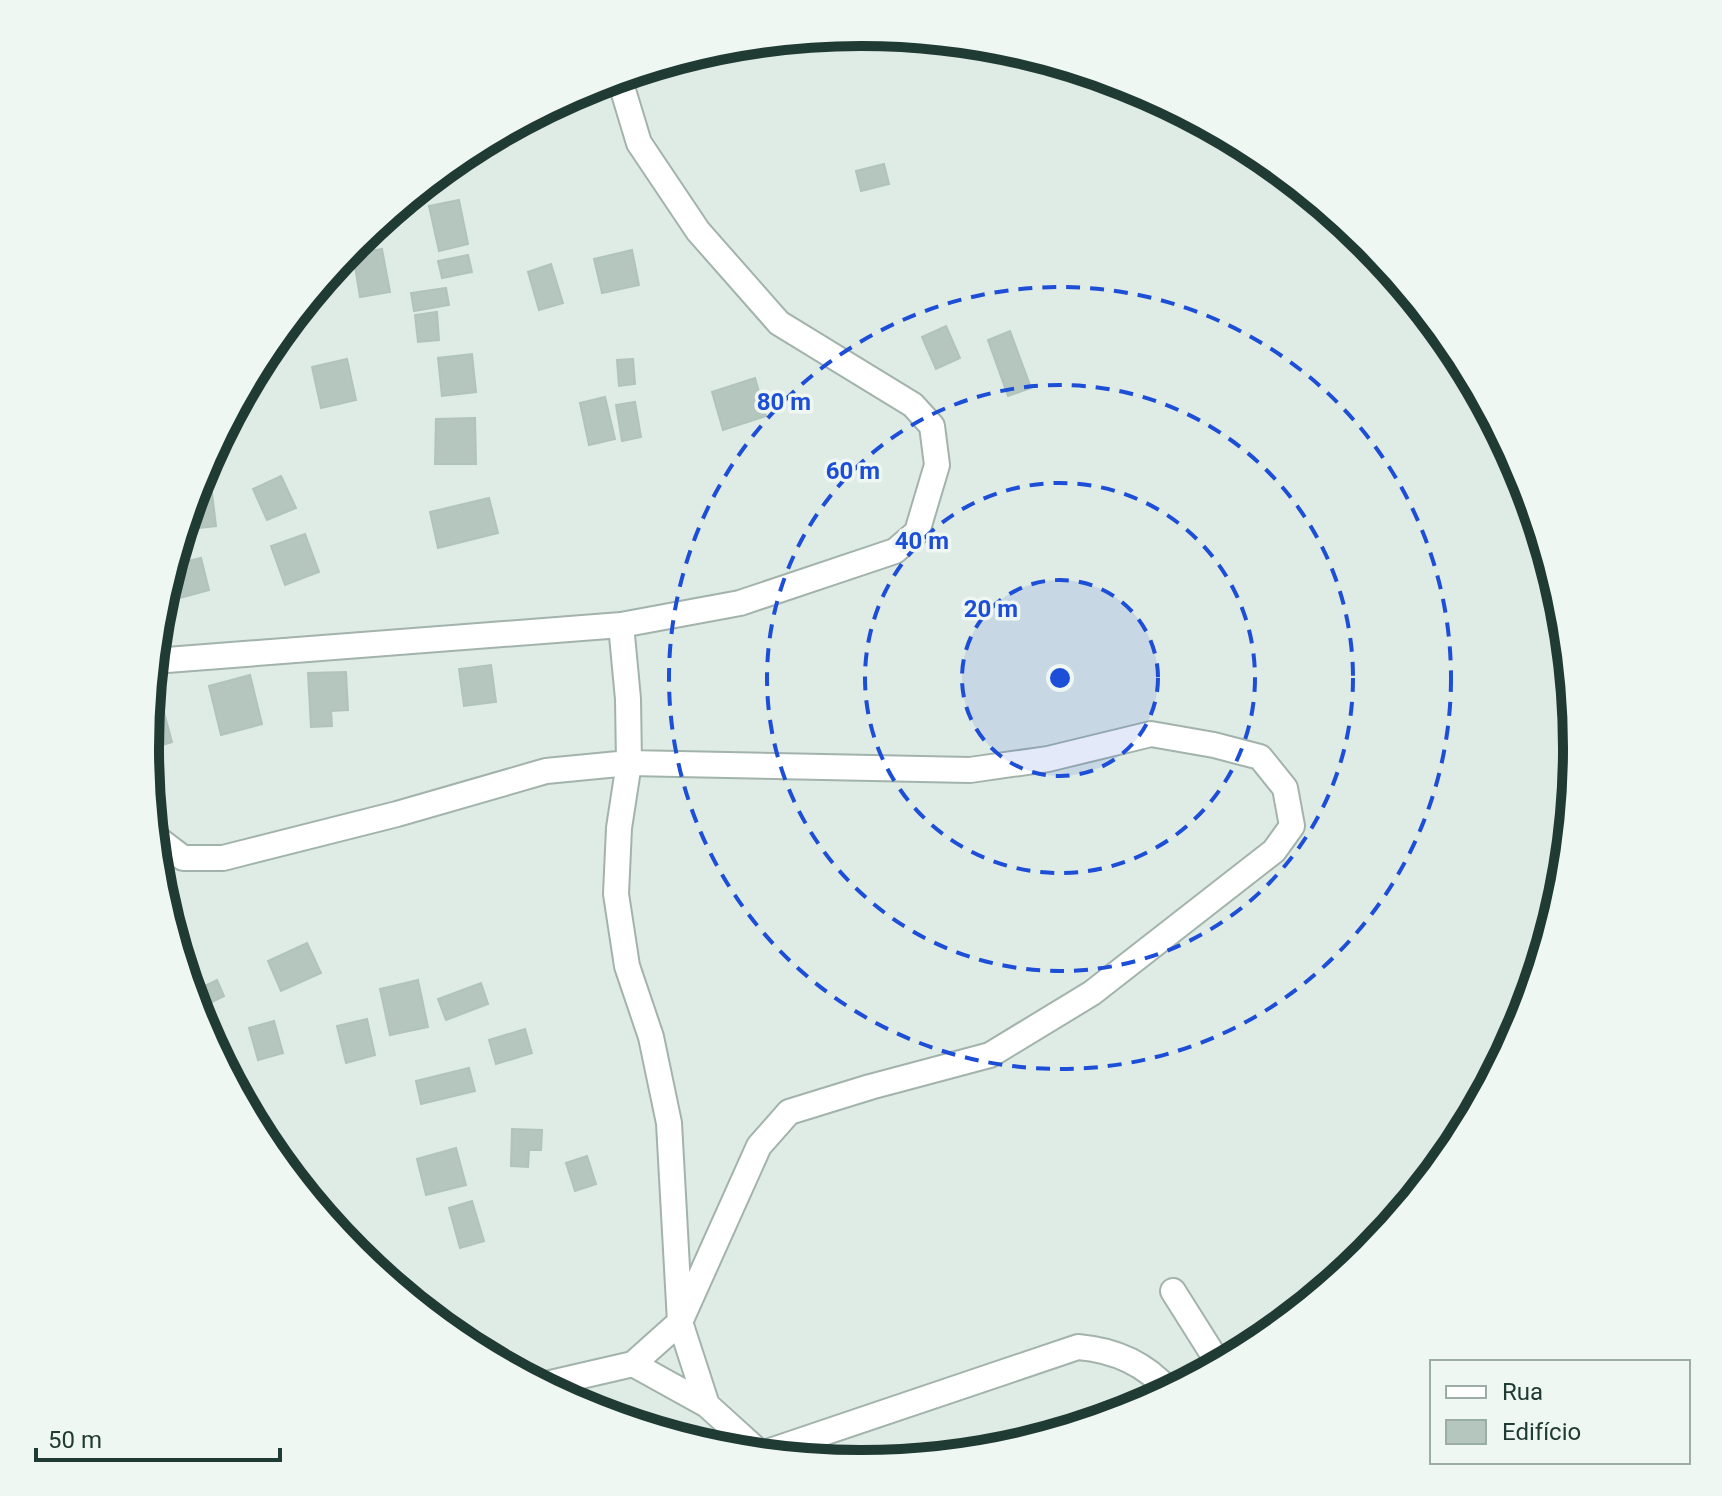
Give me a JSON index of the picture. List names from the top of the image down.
{
  "legend": ["Rua", "Edifício"],
  "scale_bar": "50 m",
  "rings": [
    "80 m",
    "60 m",
    "40 m",
    "20 m"
  ]
}
